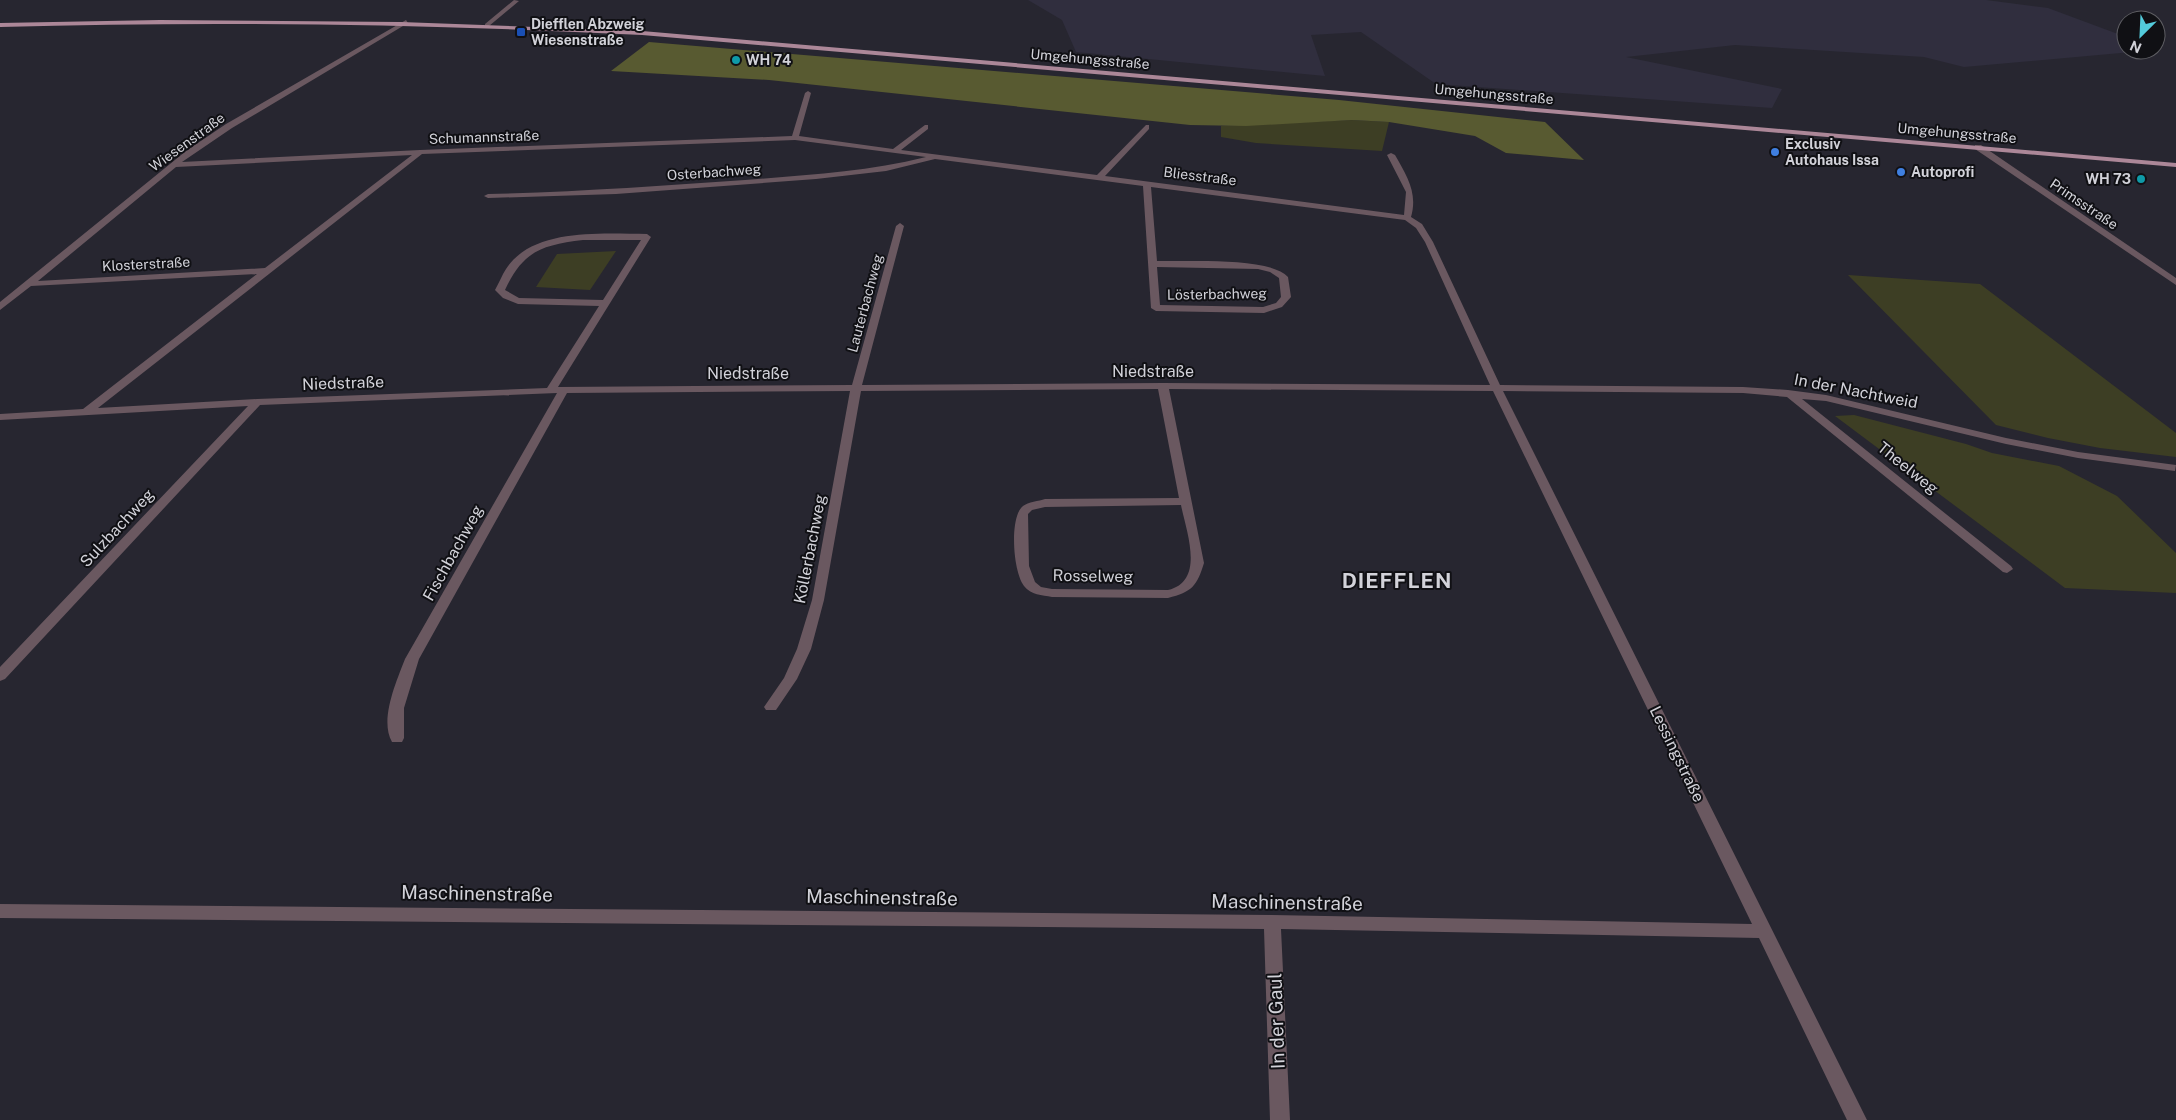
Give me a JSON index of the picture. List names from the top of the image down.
{
  "streets": {
    "main road": ["Umgehungsstraße"],
    "street": [
      "Schumannstraße",
      "Wiesenstraße",
      "Osterbachweg",
      "Bliesstraße",
      "Primsstraße",
      "Klosterstraße",
      "Lösterbachweg",
      "Lauterbachweg",
      "Niedstraße",
      "In der Nachtweid",
      "Theelweg",
      "Sulzbachweg",
      "Köllerbachweg",
      "Fischbachweg",
      "Rosselweg",
      "Lessingstraße",
      "Maschinenstraße",
      "In der Gaul"
    ]
  },
  "crossings": [
    ["Umgehungsstraße", "Wiesenstraße"],
    ["Umgehungsstraße", "Primsstraße"],
    ["Schumannstraße", "Wiesenstraße"],
    ["Schumannstraße", "Bliesstraße"],
    ["Wiesenstraße", "Klosterstraße"],
    ["Osterbachweg", "Bliesstraße"],
    ["Bliesstraße", "Lösterbachweg"],
    ["Lauterbachweg", "Niedstraße"],
    ["Lauterbachweg", "Köllerbachweg"],
    ["Niedstraße", "In der Nachtweid"],
    ["Niedstraße", "Sulzbachweg"],
    ["Niedstraße", "Köllerbachweg"],
    ["Niedstraße", "Fischbachweg"],
    ["Niedstraße", "Rosselweg"],
    ["Niedstraße", "Lessingstraße"],
    ["In der Nachtweid", "Theelweg"],
    ["In der Nachtweid", "Lessingstraße"],
    ["Lessingstraße", "Maschinenstraße"],
    ["Maschinenstraße", "In der Gaul"]
  ],
  "districts": ["DIEFFLEN"],
  "places": {
    "transit": ["Diefflen Abzweig Wiesenstraße"],
    "other": [
      "WH 74",
      "Exclusiv Autohaus Issa",
      "Autoprofi",
      "WH 73"
    ]
  },
  "north": "bottom left"
}
